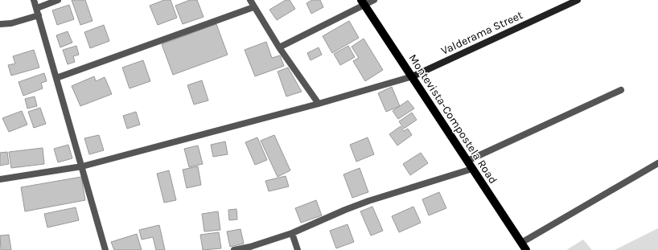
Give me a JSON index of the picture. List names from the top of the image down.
{
  "streets": {
    "main road": ["Montevista-Compostela Road"],
    "street": ["Valderama Street"]
  },
  "crossings": [
    ["Valderama Street", "Montevista-Compostela Road"]
  ]
}
